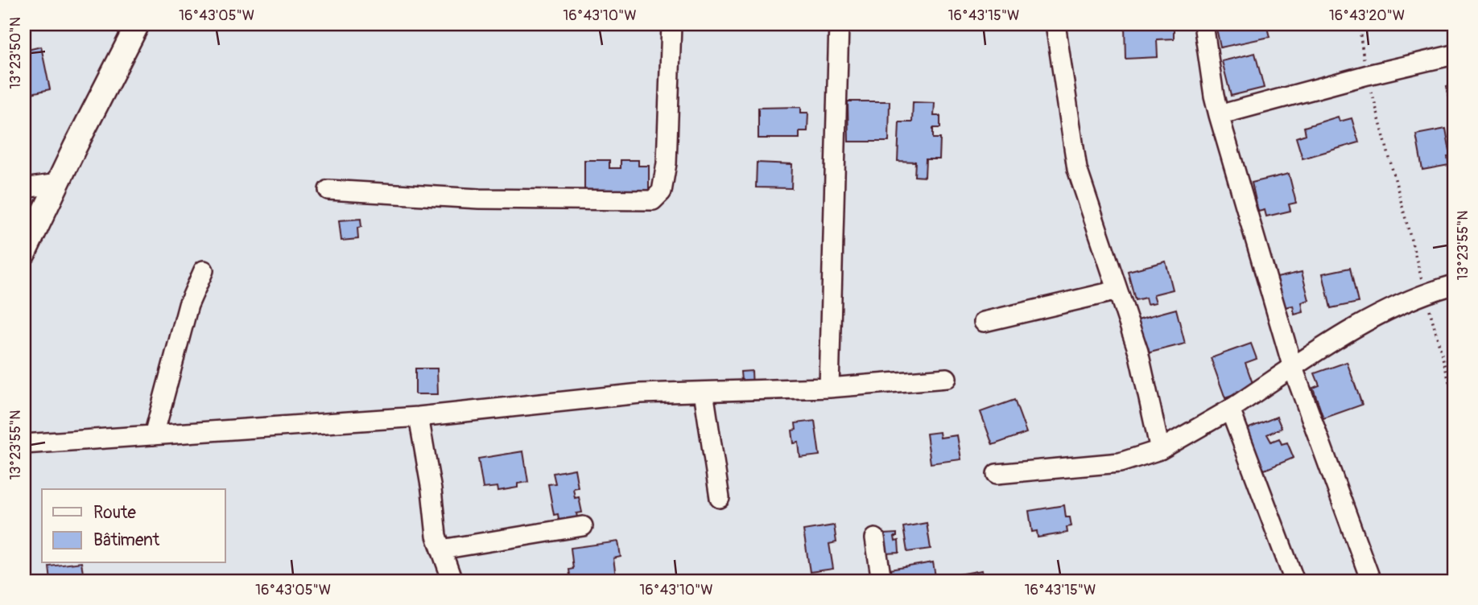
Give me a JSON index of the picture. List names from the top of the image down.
{
  "legend": ["Route", "Bâtiment"],
  "coordinates": [
    "16°43'05\"W",
    "16°43'10\"W",
    "16°43'15\"W",
    "16°43'20\"W",
    "13°23'50\"N",
    "13°23'55\"N"
  ]
}
